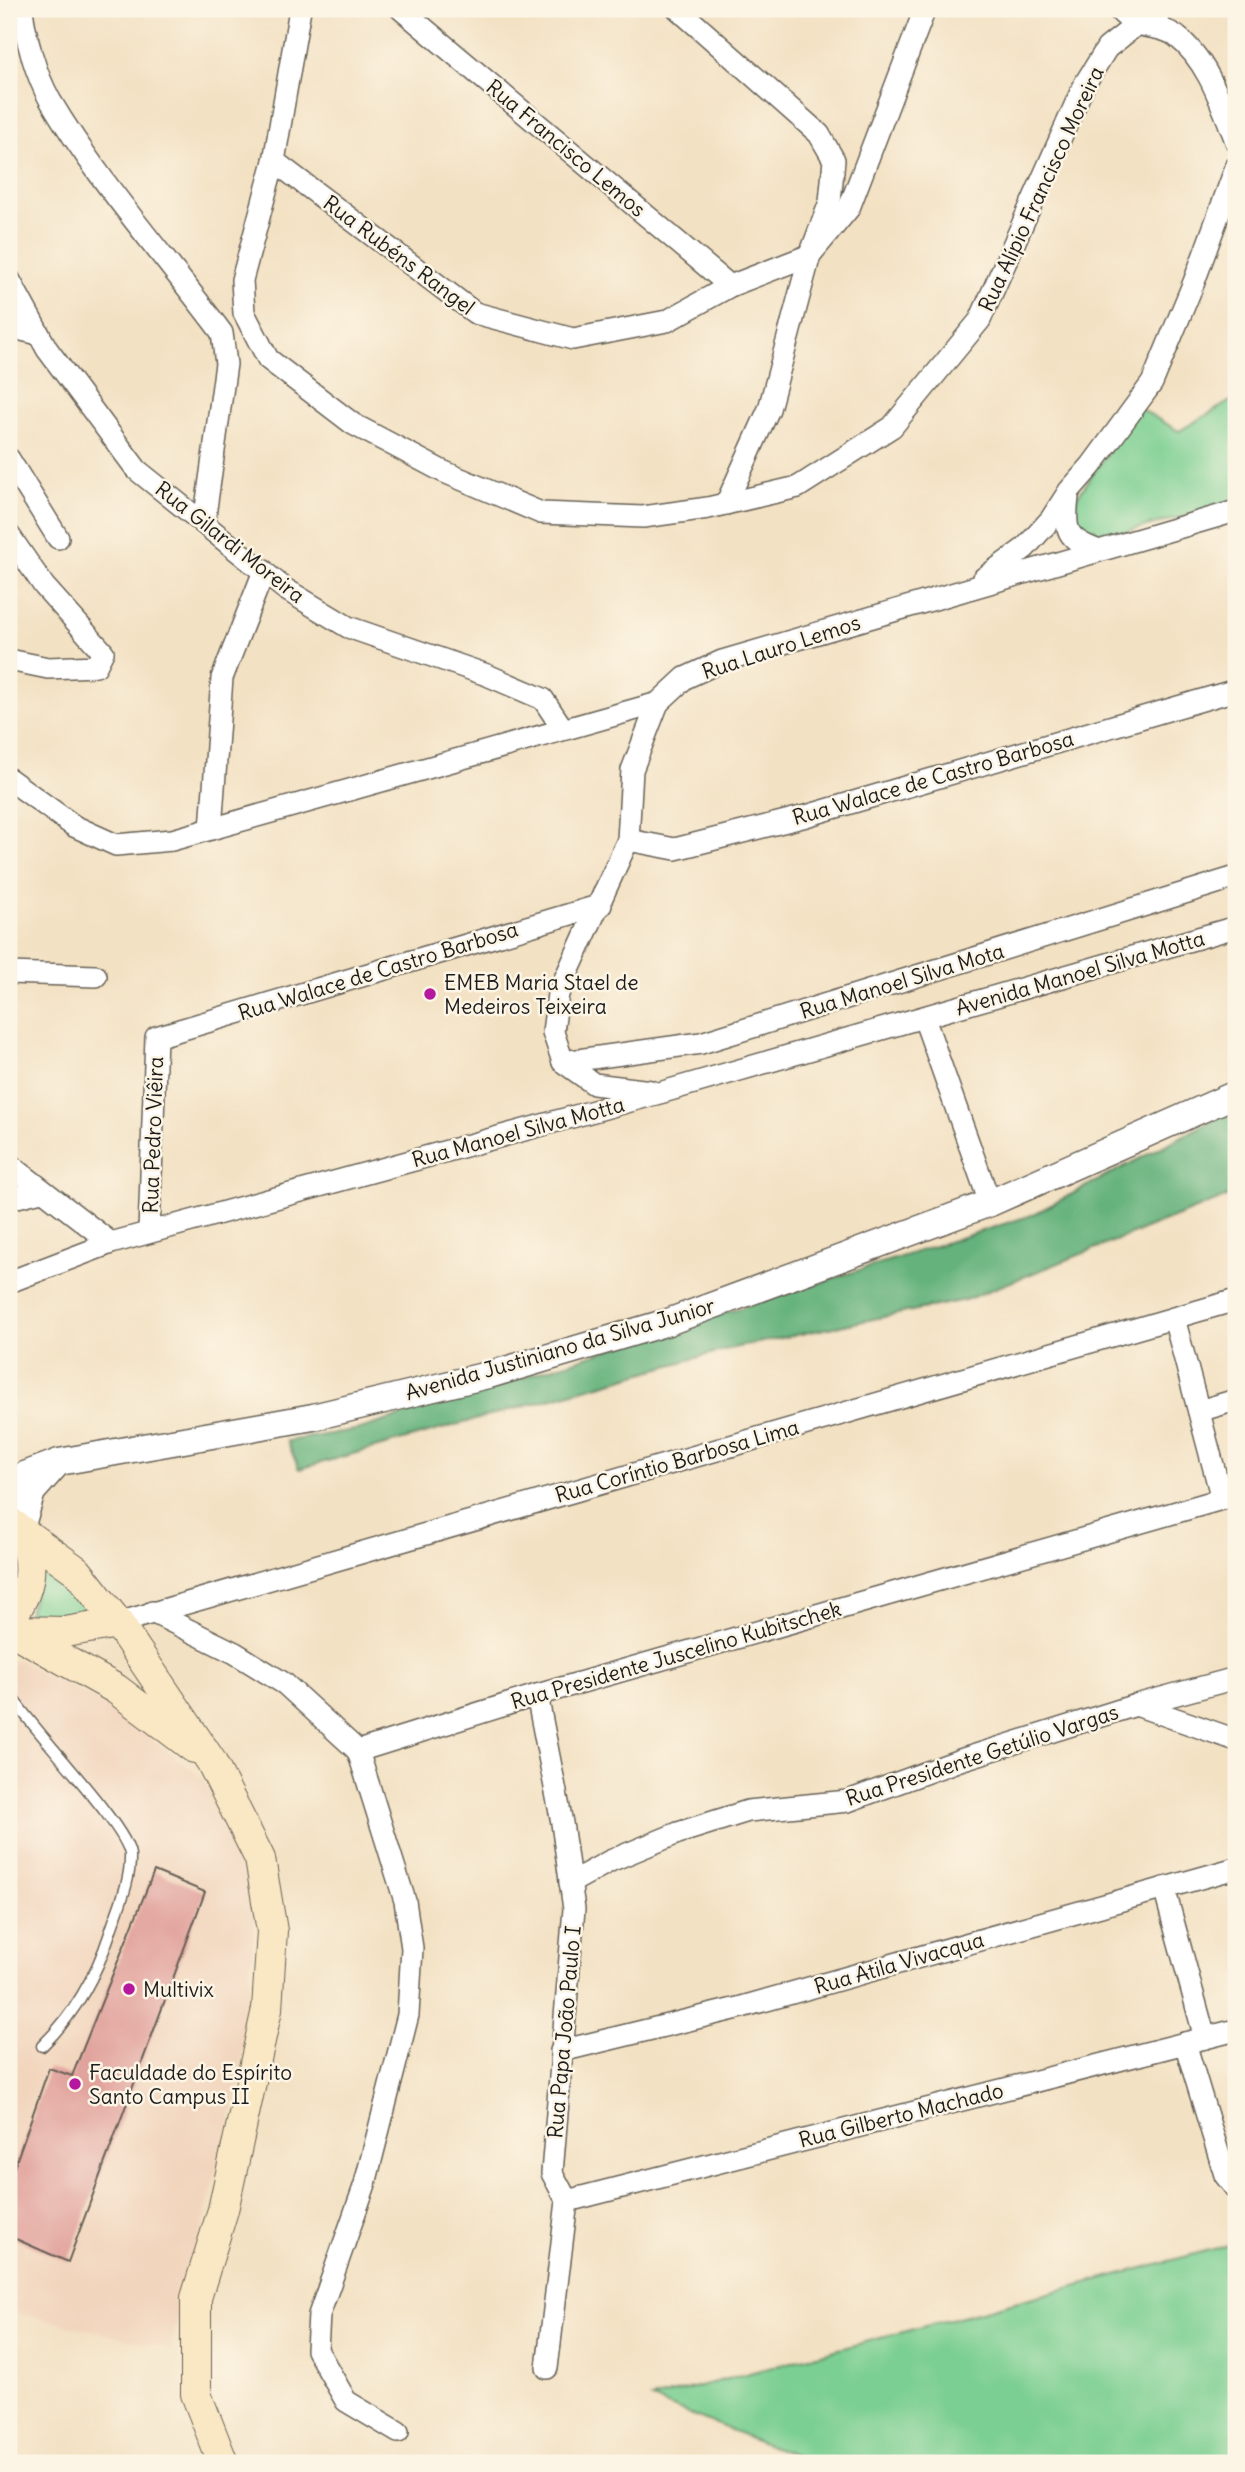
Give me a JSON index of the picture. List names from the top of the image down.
{
  "streets": {
    "street": [
      "Rua Francisco Lemos",
      "Rua Alípio Francisco Moreira",
      "Rua Rubéns Rangel",
      "Rua Gilardi Moreira",
      "Rua Lauro Lemos",
      "Rua Walace de Castro Barbosa",
      "Avenida Manoel Silva Motta",
      "Rua Manoel Silva Mota",
      "Rua Manoel Silva Motta",
      "Rua Pedro Viêira",
      "Avenida Justiniano da Silva Junior",
      "Rua Coríntio Barbosa Lima",
      "Rua Presidente Juscelino Kubitschek",
      "Rua Presidente Getúlio Vargas",
      "Rua Atila Vivacqua",
      "Rua Papa João Paulo I",
      "Rua Gilberto Machado"
    ]
  },
  "crossings": [
    ["Rua Francisco Lemos", "Rua Rubéns Rangel"],
    ["Rua Alípio Francisco Moreira", "Rua Rubéns Rangel"],
    ["Rua Gilardi Moreira", "Rua Lauro Lemos"],
    ["Rua Walace de Castro Barbosa", "Rua Pedro Viêira"],
    ["Avenida Manoel Silva Motta", "Rua Manoel Silva Motta"],
    ["Rua Manoel Silva Motta", "Rua Pedro Viêira"],
    ["Rua Presidente Juscelino Kubitschek", "Rua Papa João Paulo I"],
    ["Rua Presidente Getúlio Vargas", "Rua Papa João Paulo I"],
    ["Rua Atila Vivacqua", "Rua Papa João Paulo I"],
    ["Rua Papa João Paulo I", "Rua Gilberto Machado"]
  ],
  "places": ["EMEB Maria Stael de Medeiros Teixeira", "Multivix", "Faculdade do Espírito Santo Campus II"]
}
